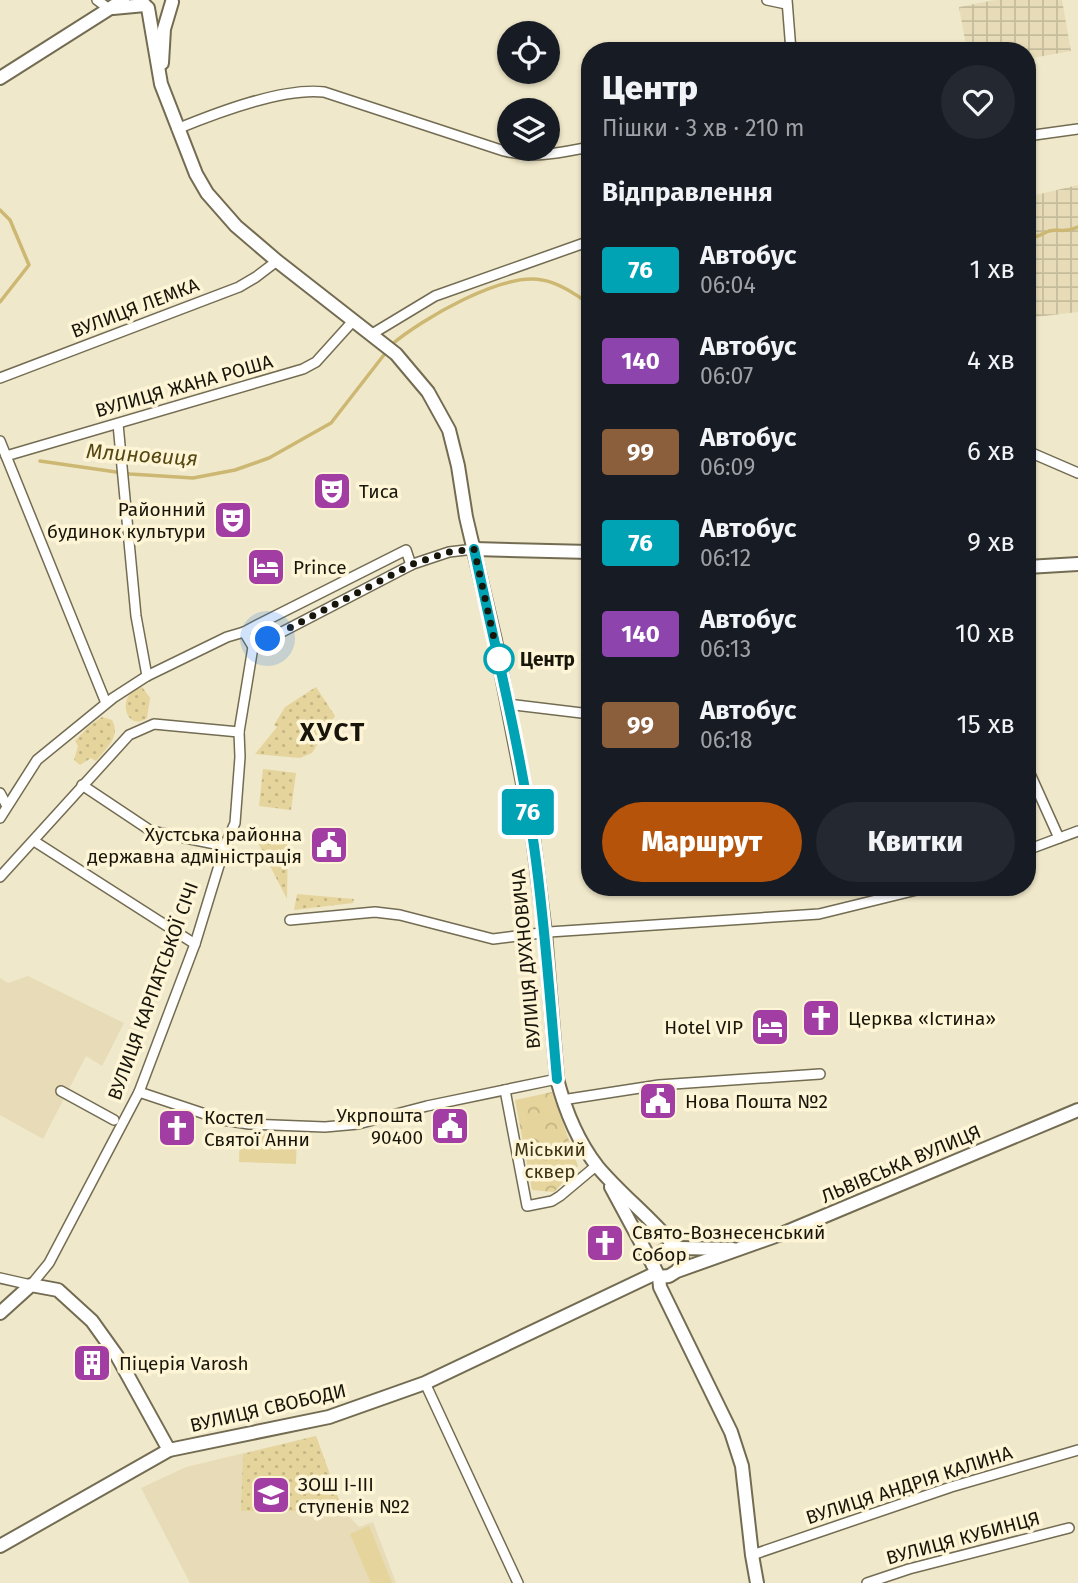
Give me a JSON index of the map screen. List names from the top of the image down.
{
  "streets": {
    "main road": [
      "ВУЛИЦЯ ДУХНОВИЧА",
      "ВУЛИЦЯ КАРПАТСЬКОЇ СІЧІ",
      "ЛЬВІВСЬКА ВУЛИЦЯ",
      "ВУЛИЦЯ СВОБОДИ"
    ],
    "street": [
      "ВУЛИЦЯ ЛЕМКА",
      "ВУЛИЦЯ ЖАНА РОША",
      "ВУЛИЦЯ АНДРІЯ КАЛИНА",
      "ВУЛИЦЯ КУБИНЦЯ"
    ]
  },
  "crossings": [
    ["ВУЛИЦЯ КАРПАТСЬКОЇ СІЧІ", "ВУЛИЦЯ СВОБОДИ"],
    ["ЛЬВІВСЬКА ВУЛИЦЯ", "ВУЛИЦЯ СВОБОДИ"]
  ],
  "districts": ["ХУСТ"],
  "water": ["Млиновиця"],
  "parks": ["Міський сквер"],
  "places": {
    "theatre": ["Тиса", "Районний будинок культури"],
    "hotel": ["Prince", "Hotel VIP"],
    "other": ["Центр"],
    "public building": ["Хустська районна державна адміністрація", "Нова Пошта №2", "Укрпошта 90400"],
    "church": ["Церква «Істина»", "Костел Святої Анни", "Свято-Вознесенський Собор"],
    "building": ["Піцерія Varosh"],
    "school or university": ["ЗОШ І-ІІІ ступенів №2"]
  },
  "lines": ["bus line 76"],
  "page": {
    "on_map": "76",
    "heading": [
      ["Центр", "Пішки · 3 хв · 210 m"],
      "Відправлення"
    ],
    "list": [
      {
        "mark": "76",
        "name": "Автобус",
        "note": "06:04",
        "value": "1 хв"
      },
      {
        "mark": "140",
        "name": "Автобус",
        "note": "06:07",
        "value": "4 хв"
      },
      {
        "mark": "99",
        "name": "Автобус",
        "note": "06:09",
        "value": "6 хв"
      },
      {
        "mark": "76",
        "name": "Автобус",
        "note": "06:12",
        "value": "9 хв"
      },
      {
        "mark": "140",
        "name": "Автобус",
        "note": "06:13",
        "value": "10 хв"
      },
      {
        "mark": "99",
        "name": "Автобус",
        "note": "06:18",
        "value": "15 хв"
      }
    ],
    "buttons": ["Маршрут", "Квитки"]
  }
}
